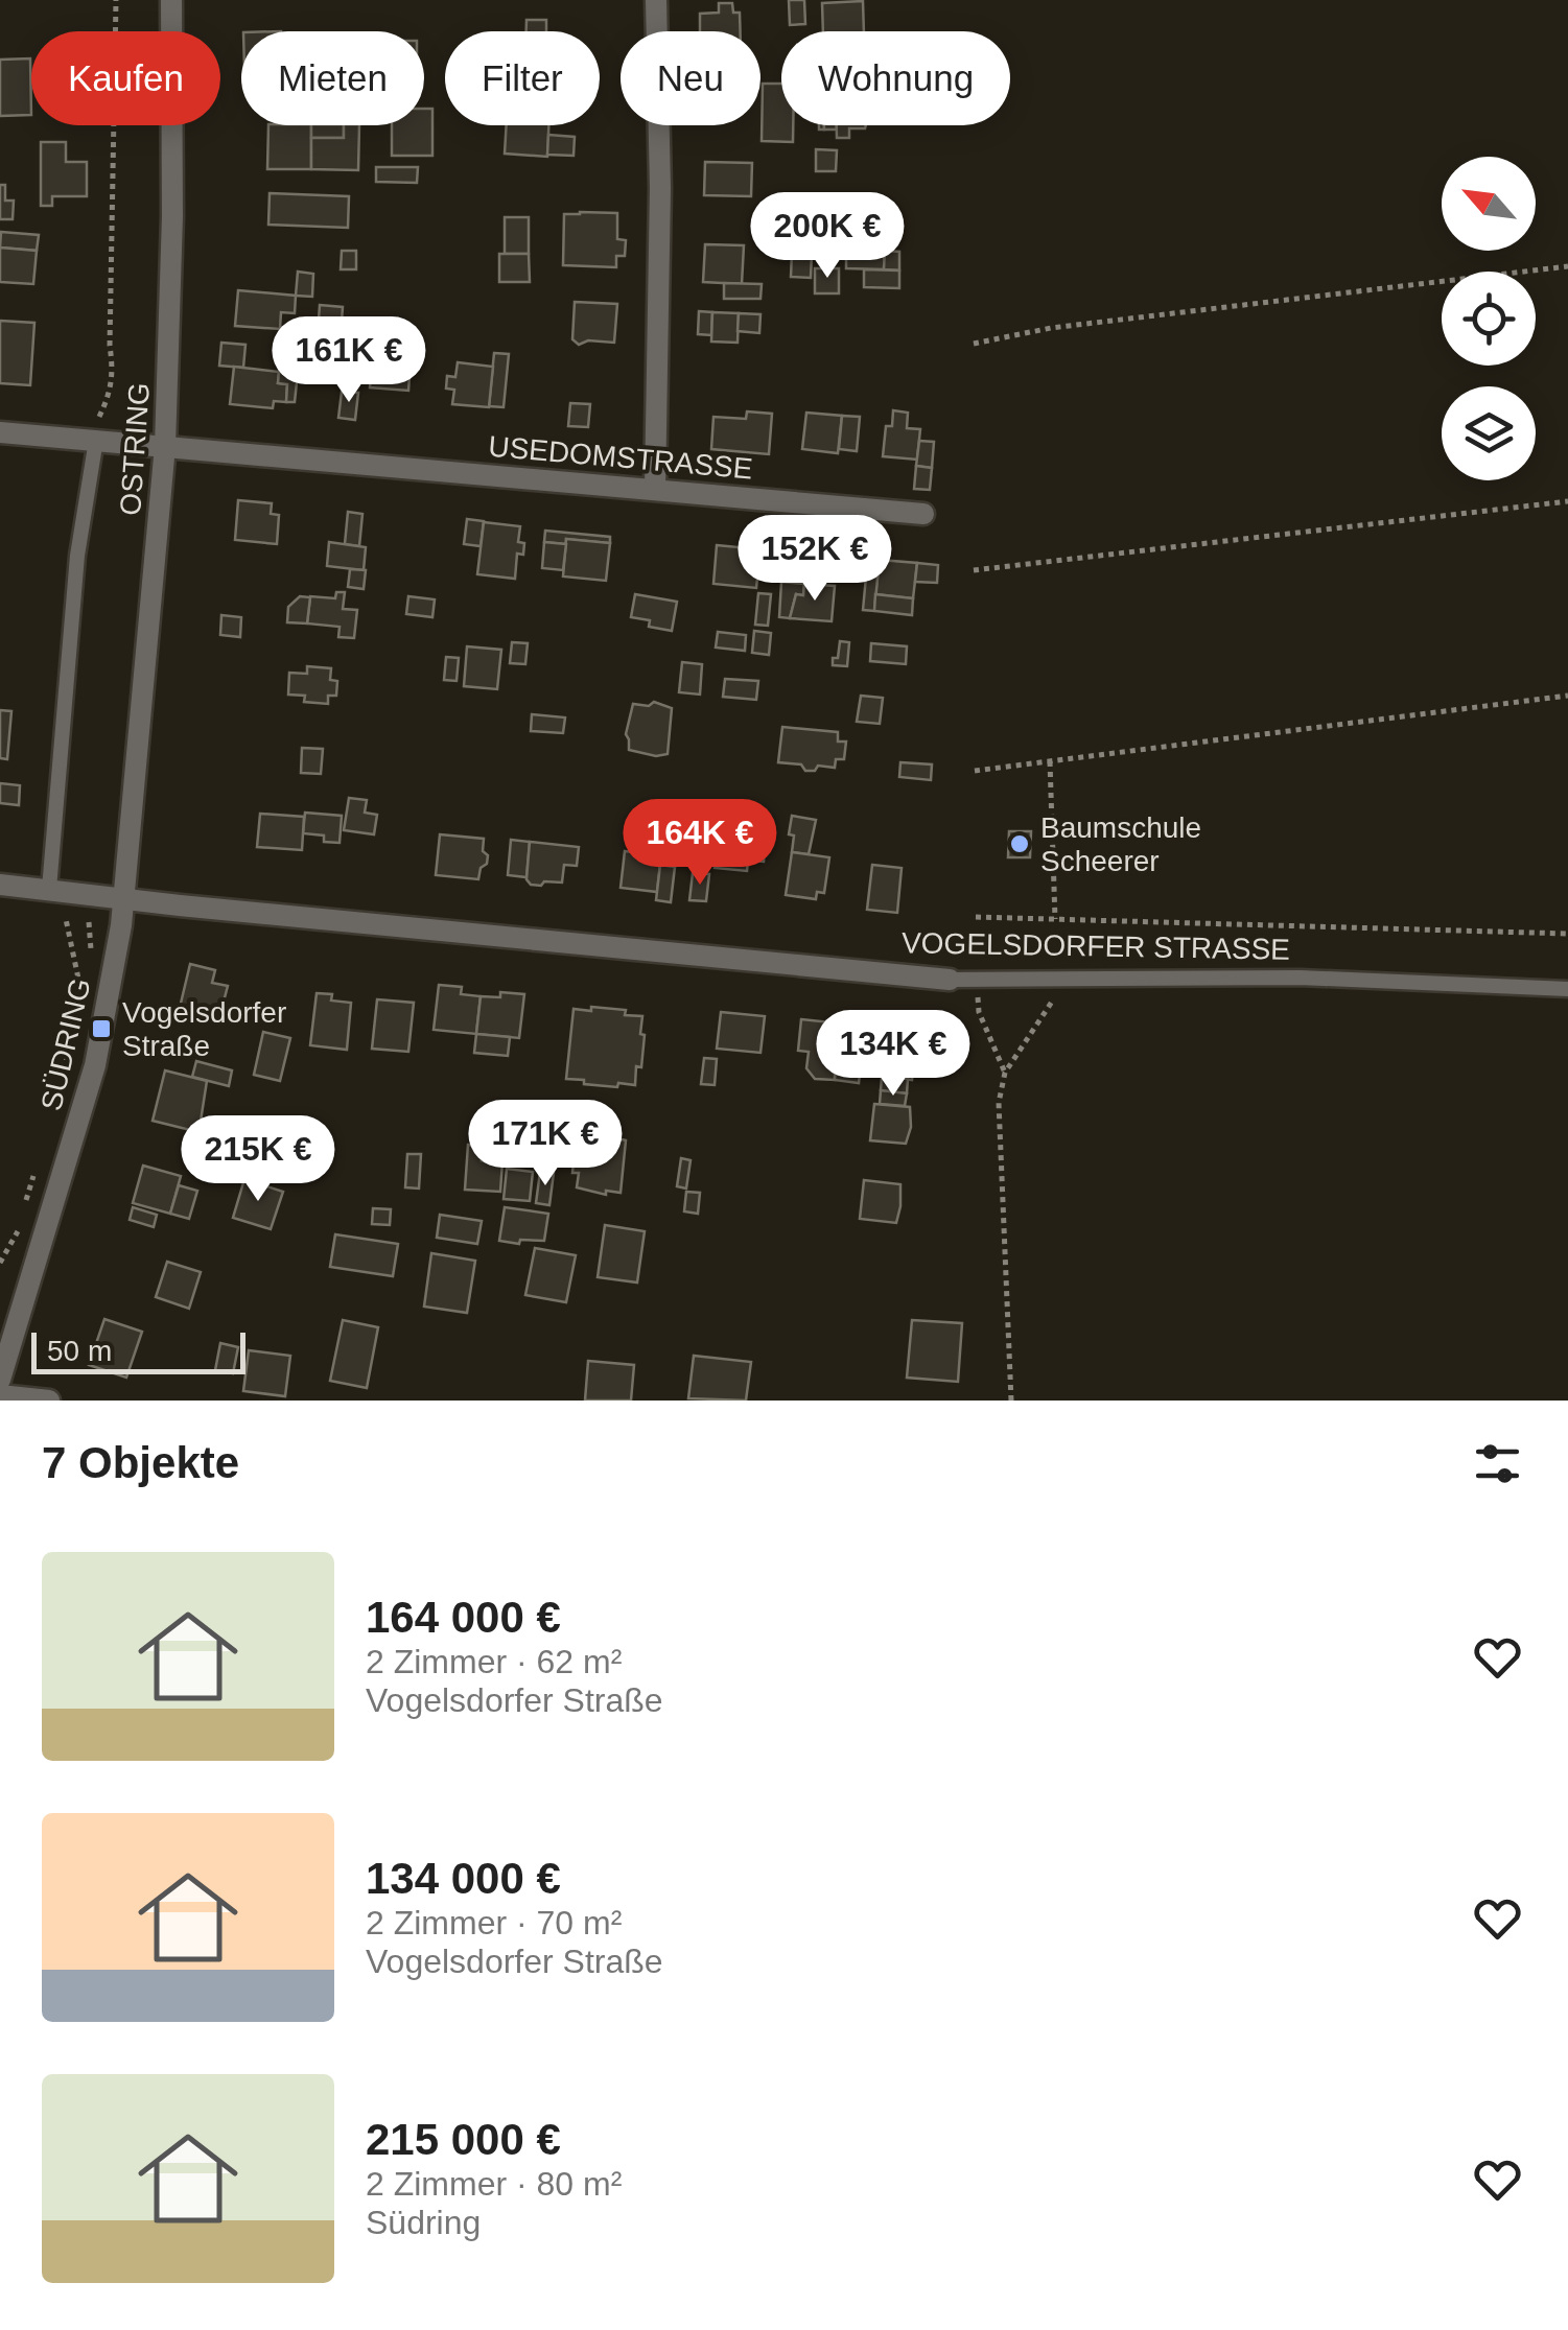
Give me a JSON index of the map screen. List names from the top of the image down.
{
  "streets": {
    "street": [
      "OSTRING",
      "USEDOMSTRASSE",
      "VOGELSDORFER STRASSE",
      "SÜDRING"
    ]
  },
  "crossings": [
    ["OSTRING", "USEDOMSTRASSE"],
    ["OSTRING", "VOGELSDORFER STRASSE"],
    ["OSTRING", "SÜDRING"],
    ["VOGELSDORFER STRASSE", "SÜDRING"]
  ],
  "places": {
    "other": ["Baumschule Scheerer"],
    "transit": ["Vogelsdorfer Straße"]
  },
  "scale_bar": "50 m",
  "north": "top left",
  "page": {
    "chip": [
      "Kaufen",
      "Mieten",
      "Filter",
      "Neu",
      "Wohnung"
    ],
    "price": [
      "200K €",
      "161K €",
      "152K €",
      "164K €",
      "134K €",
      "171K €",
      "215K €"
    ],
    "scale": "50 m",
    "heading": "7 Objekte",
    "list": [
      {
        "name": "164 000 €",
        "note": "2 Zimmer · 62 m² · Vogelsdorfer Straße"
      },
      {
        "name": "134 000 €",
        "note": "2 Zimmer · 70 m² · Vogelsdorfer Straße"
      },
      {
        "name": "215 000 €",
        "note": "2 Zimmer · 80 m² · Südring"
      }
    ]
  }
}
